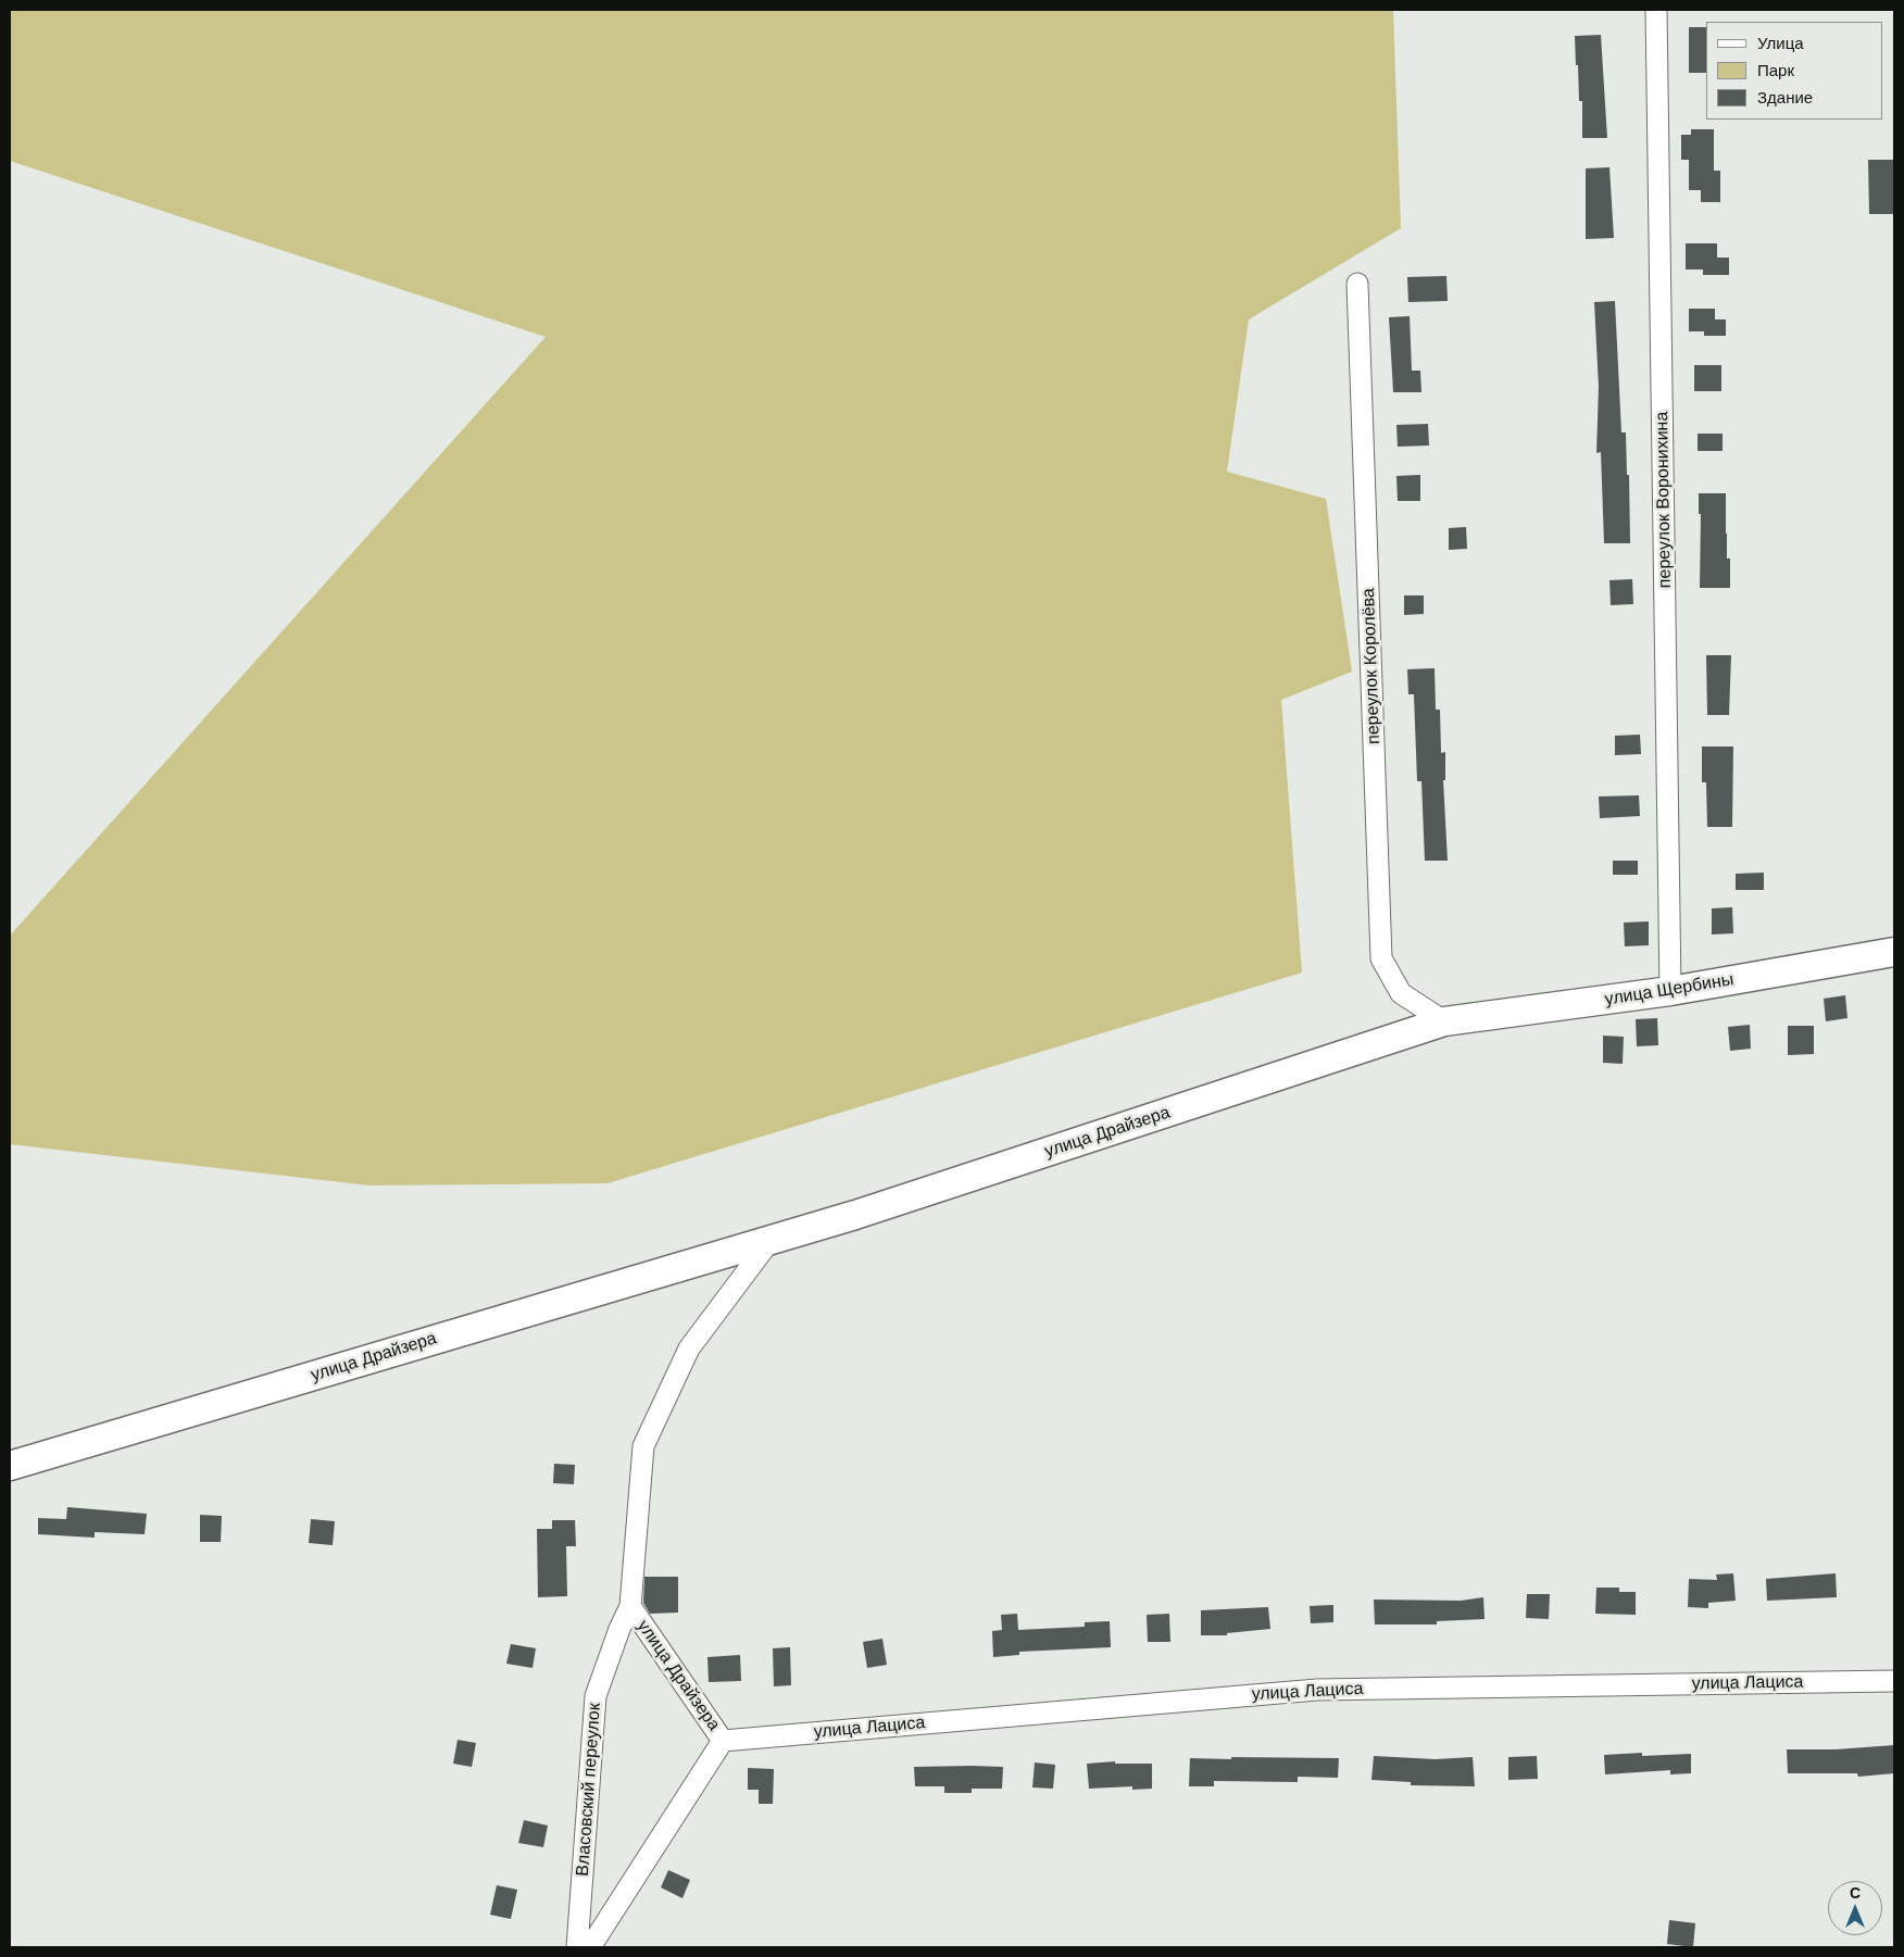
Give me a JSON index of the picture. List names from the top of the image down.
{
  "streets": {
    "street": [
      "переулок Воронихина",
      "переулок Королёва",
      "улица Щербины",
      "улица Драйзера",
      "улица Лациса",
      "Власовский переулок"
    ]
  },
  "crossings": [
    ["переулок Воронихина", "улица Щербины"],
    ["переулок Королёва", "улица Щербины"],
    ["переулок Королёва", "улица Драйзера"],
    ["улица Щербины", "улица Драйзера"],
    ["улица Драйзера", "улица Лациса"],
    ["улица Драйзера", "Власовский переулок"]
  ],
  "legend": ["Улица", "Парк", "Здание"],
  "north": "top"
}
